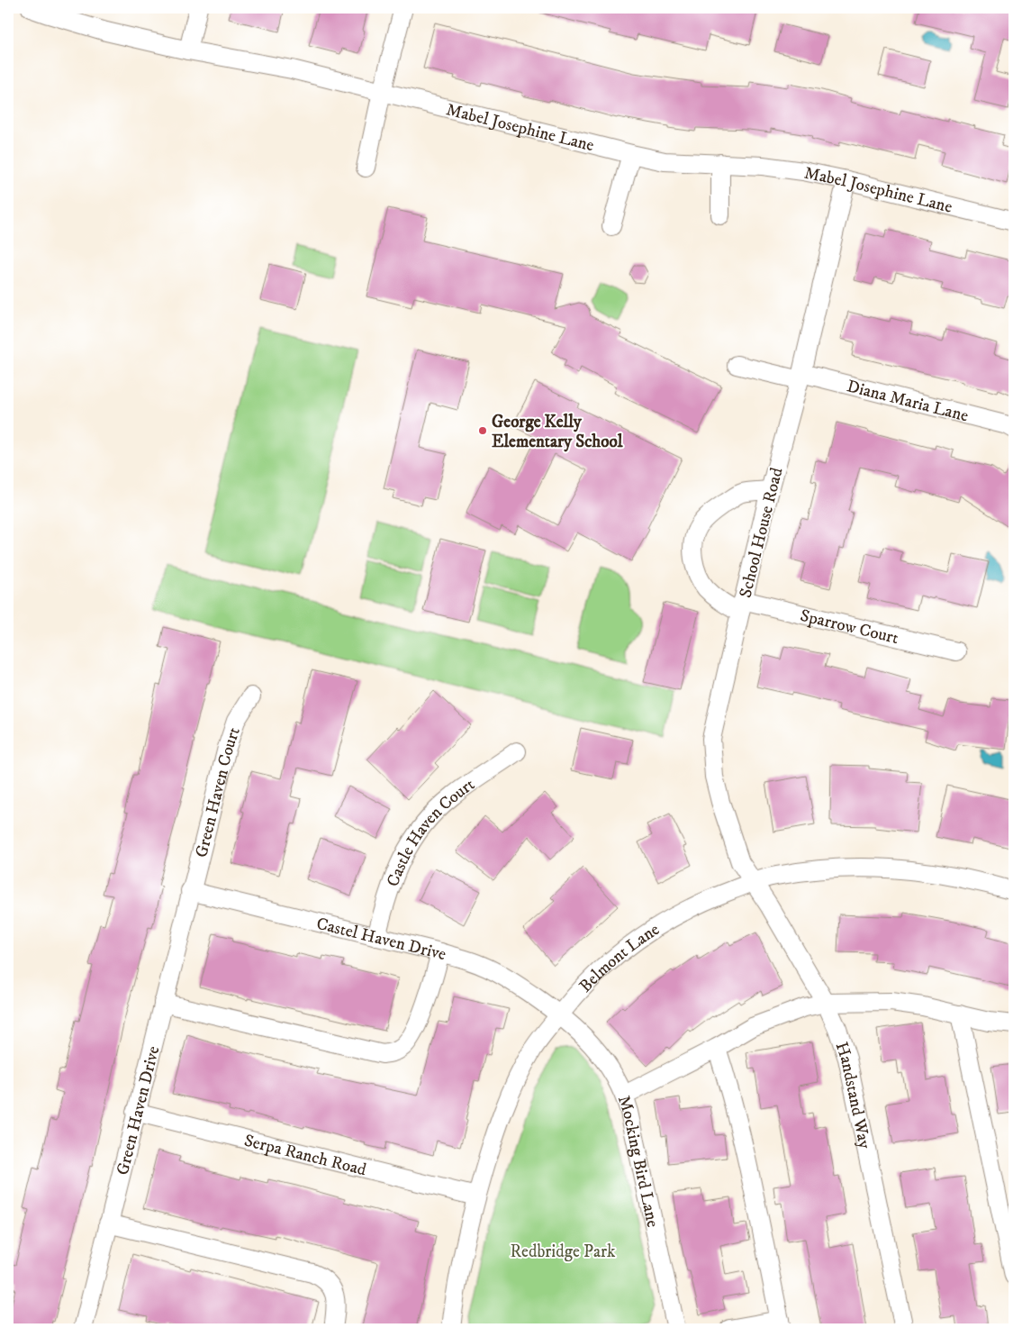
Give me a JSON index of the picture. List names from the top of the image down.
{
  "streets": {
    "street": [
      "Mabel Josephine Lane",
      "Diana Maria Lane",
      "School House Road",
      "Sparrow Court",
      "Green Haven Court",
      "Castle Haven Court",
      "Castel Haven Drive",
      "Belmont Lane",
      "Handstand Way",
      "Green Haven Drive",
      "Serpa Ranch Road",
      "Mocking Bird Lane"
    ]
  },
  "crossings": [
    ["Mabel Josephine Lane", "School House Road"],
    ["Diana Maria Lane", "School House Road"],
    ["School House Road", "Sparrow Court"],
    ["School House Road", "Belmont Lane"],
    ["School House Road", "Handstand Way"],
    ["Green Haven Court", "Castel Haven Drive"],
    ["Green Haven Court", "Green Haven Drive"],
    ["Castle Haven Court", "Castel Haven Drive"],
    ["Castel Haven Drive", "Belmont Lane"],
    ["Castel Haven Drive", "Green Haven Drive"],
    ["Castel Haven Drive", "Mocking Bird Lane"],
    ["Belmont Lane", "Handstand Way"],
    ["Belmont Lane", "Serpa Ranch Road"],
    ["Belmont Lane", "Mocking Bird Lane"],
    ["Green Haven Drive", "Serpa Ranch Road"]
  ],
  "parks": ["Redbridge Park"],
  "places": ["George Kelly Elementary School"]
}
